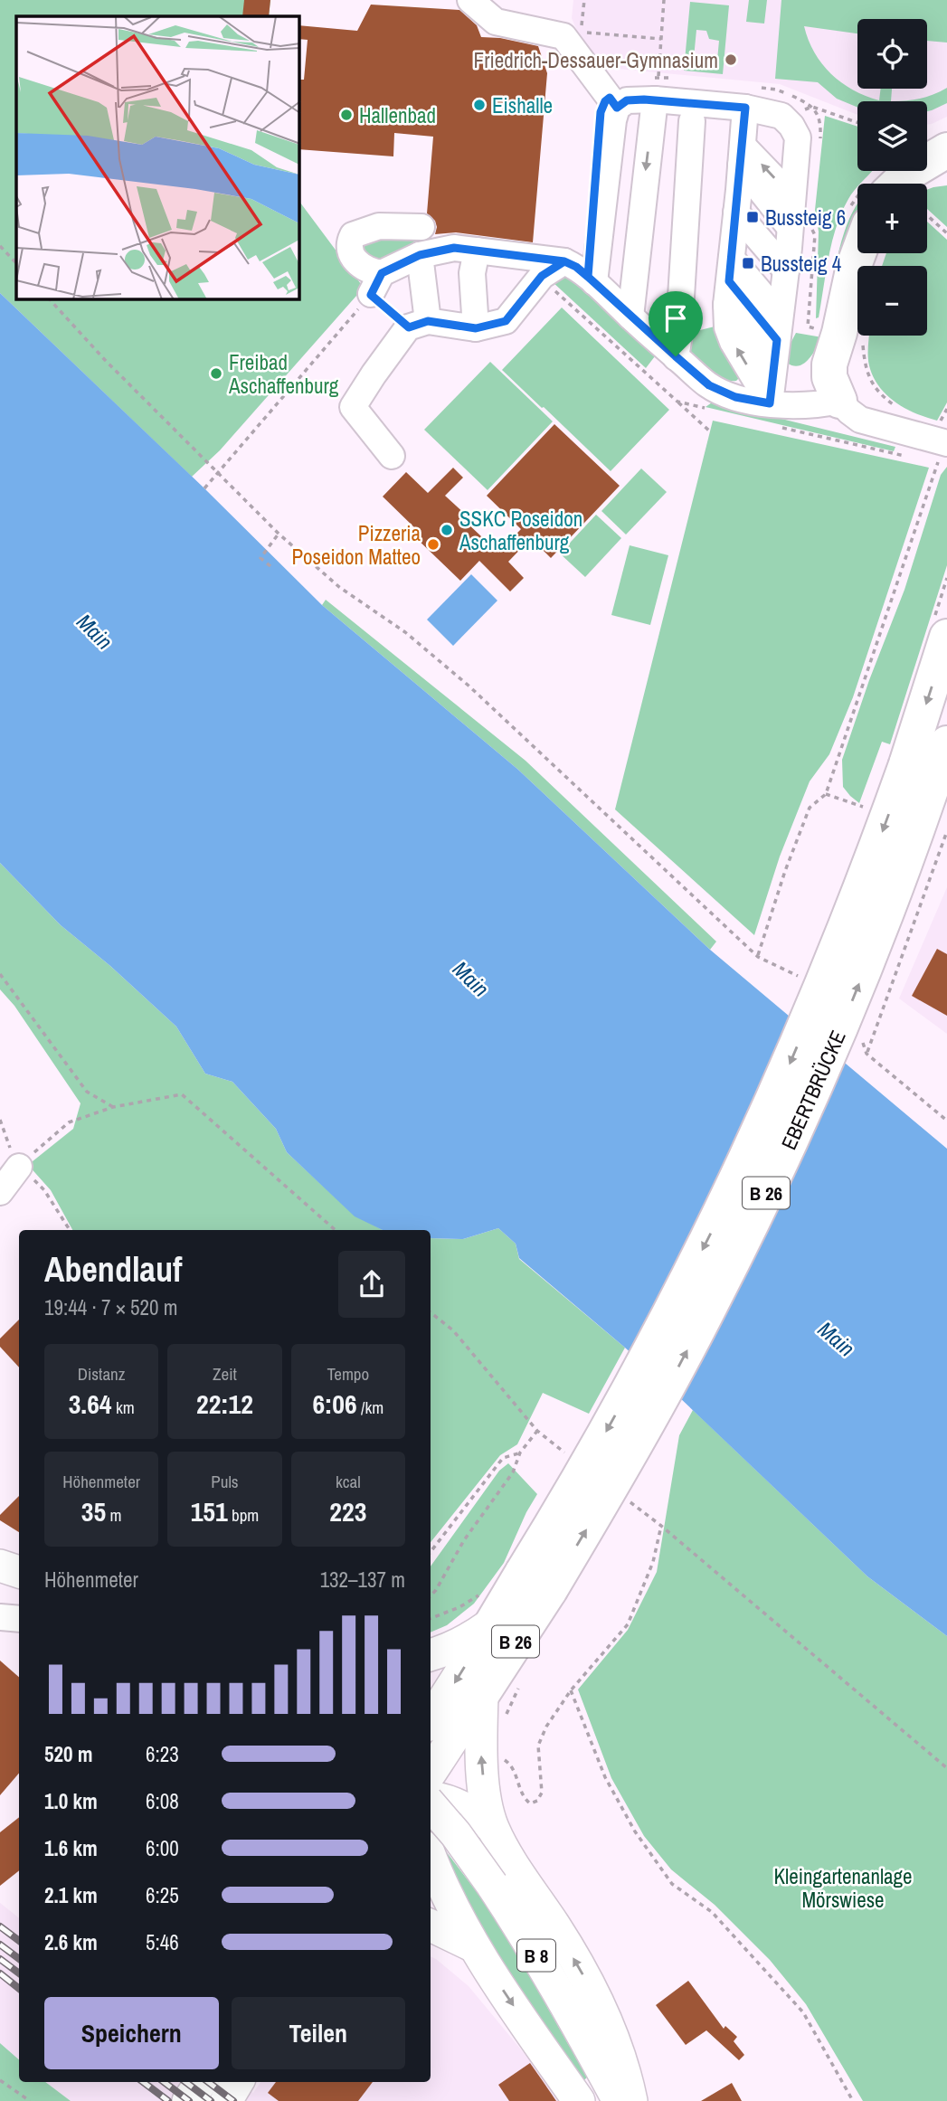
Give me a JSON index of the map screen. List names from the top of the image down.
{
  "streets": {
    "highway": ["EBERTBRÜCKE", "B 26"],
    "main road": ["B 8"]
  },
  "crossings": [
    ["EBERTBRÜCKE", "B 26"]
  ],
  "water": ["Main"],
  "parks": ["Kleingartenanlage Mörswiese"],
  "places": {
    "other": [
      "Friedrich-Dessauer-Gymnasium",
      "Eishalle",
      "Hallenbad",
      "Freibad Aschaffenburg",
      "SSKC Poseidon Aschaffenburg",
      "Pizzeria Poseidon Matteo"
    ],
    "transit": ["Bussteig 6", "Bussteig 4"]
  },
  "page": {
    "map_buttons": ["+", "−"],
    "heading": ["Abendlauf", "19:44 · 7 × 520 m"],
    "stats": [
      ["Distanz", "3.64 km"],
      ["Zeit", "22:12"],
      ["Tempo", "6:06 /km"],
      ["Höhenmeter", "35 m"],
      ["Puls", "151 bpm"],
      ["kcal", "223"]
    ],
    "chart": ["Höhenmeter", "132–137 m"],
    "list": [
      {
        "name": "520 m",
        "note": "6:23"
      },
      {
        "name": "1.0 km",
        "note": "6:08"
      },
      {
        "name": "1.6 km",
        "note": "6:00"
      },
      {
        "name": "2.1 km",
        "note": "6:25"
      },
      {
        "name": "2.6 km",
        "note": "5:46"
      }
    ],
    "buttons": ["Speichern", "Teilen"]
  }
}
